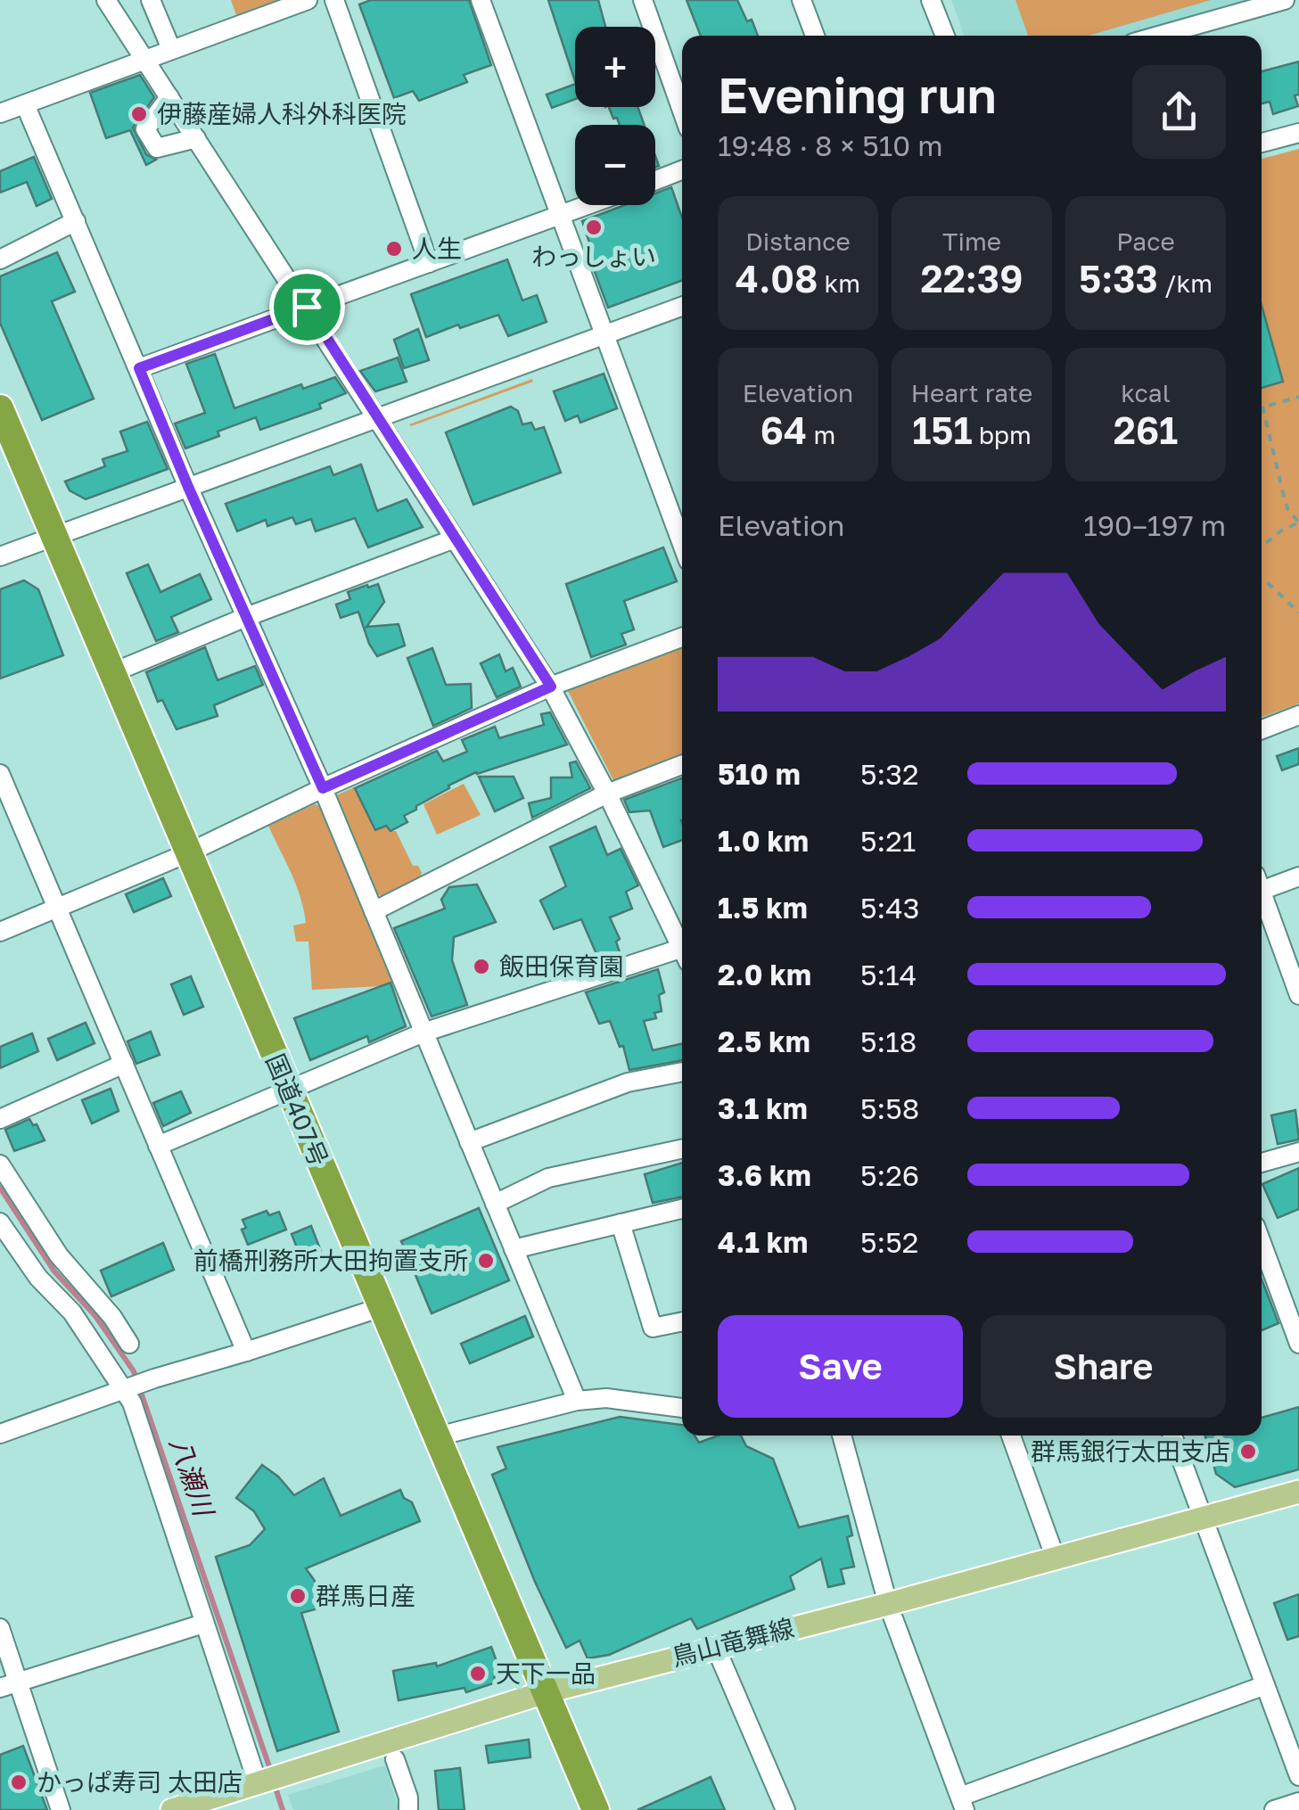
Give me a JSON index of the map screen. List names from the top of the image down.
{
  "streets": {
    "highway": ["国道407号"],
    "main road": ["鳥山竜舞線"]
  },
  "crossings": [
    ["国道407号", "鳥山竜舞線"]
  ],
  "water": ["八瀬川"],
  "places": [
    "伊藤産婦人科外科医院",
    "わっしょい",
    "人生",
    "飯田保育園",
    "前橋刑務所大田拘置支所",
    "群馬銀行太田支店",
    "群馬日産",
    "天下一品",
    "かっぱ寿司 太田店"
  ],
  "page": {
    "map_buttons": ["+", "−"],
    "heading": ["Evening run", "19:48 · 8 × 510 m"],
    "stats": [
      ["Distance", "4.08 km"],
      ["Time", "22:39"],
      ["Pace", "5:33 /km"],
      ["Elevation", "64 m"],
      ["Heart rate", "151 bpm"],
      ["kcal", "261"]
    ],
    "chart": ["Elevation", "190–197 m"],
    "list": [
      {
        "name": "510 m",
        "note": "5:32"
      },
      {
        "name": "1.0 km",
        "note": "5:21"
      },
      {
        "name": "1.5 km",
        "note": "5:43"
      },
      {
        "name": "2.0 km",
        "note": "5:14"
      },
      {
        "name": "2.5 km",
        "note": "5:18"
      },
      {
        "name": "3.1 km",
        "note": "5:58"
      },
      {
        "name": "3.6 km",
        "note": "5:26"
      },
      {
        "name": "4.1 km",
        "note": "5:52"
      }
    ],
    "buttons": ["Save", "Share"]
  }
}
